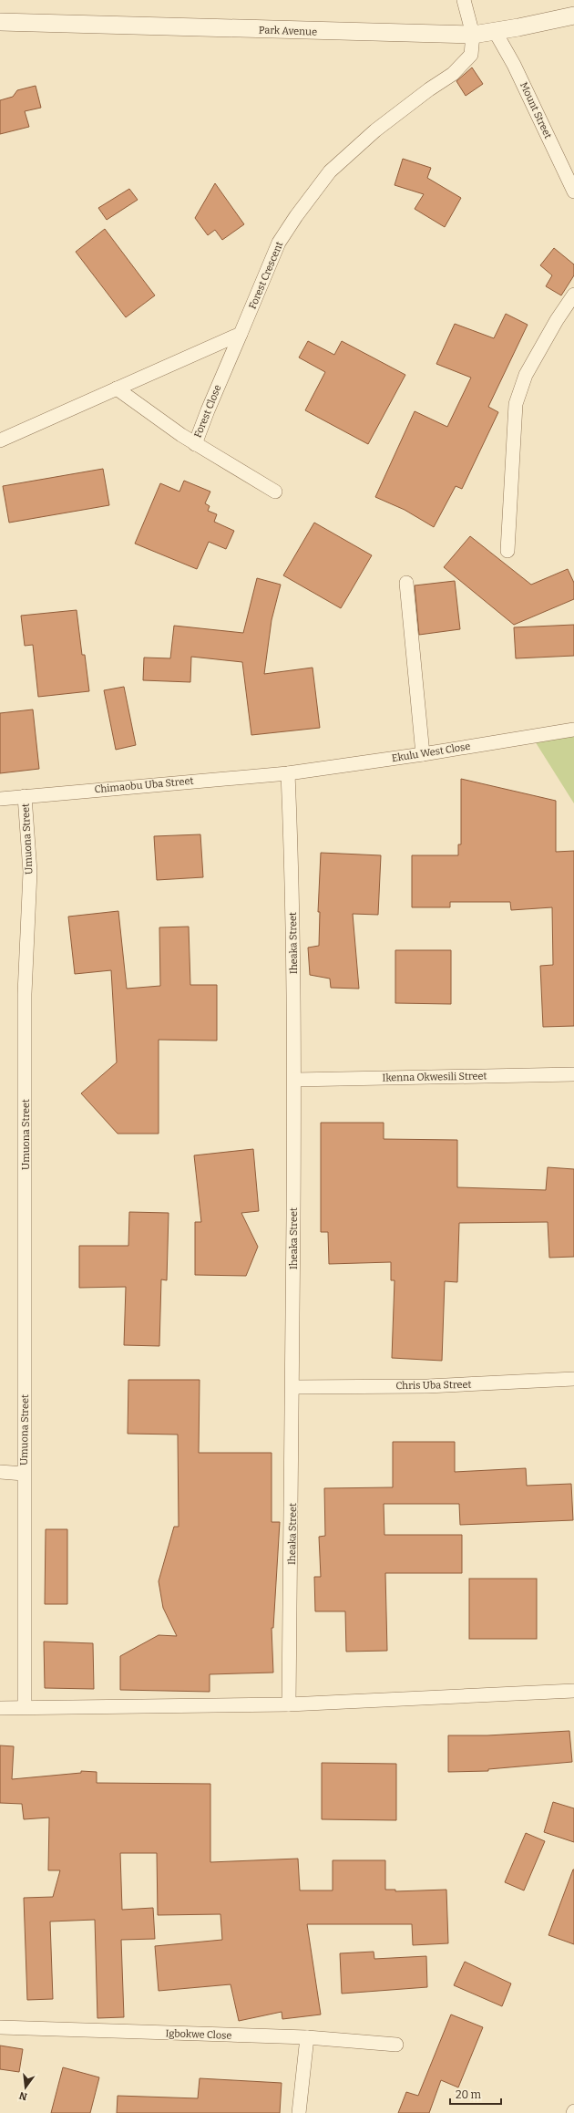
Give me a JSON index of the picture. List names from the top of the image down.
{
  "streets": {
    "street": [
      "Park Avenue",
      "Mount Street",
      "Forest Crescent",
      "Forest Close",
      "Ekulu West Close",
      "Chimaobu Uba Street",
      "Umuona Street",
      "Iheaka Street",
      "Ikenna Okwesili Street",
      "Chris Uba Street",
      "Igbokwe Close"
    ]
  },
  "crossings": [
    ["Park Avenue", "Mount Street"],
    ["Park Avenue", "Forest Crescent"],
    ["Forest Crescent", "Forest Close"],
    ["Ekulu West Close", "Chimaobu Uba Street"],
    ["Ekulu West Close", "Iheaka Street"],
    ["Chimaobu Uba Street", "Umuona Street"],
    ["Chimaobu Uba Street", "Iheaka Street"],
    ["Iheaka Street", "Ikenna Okwesili Street"],
    ["Iheaka Street", "Chris Uba Street"]
  ],
  "scale_bar": "20 m",
  "north": "bottom"
}
